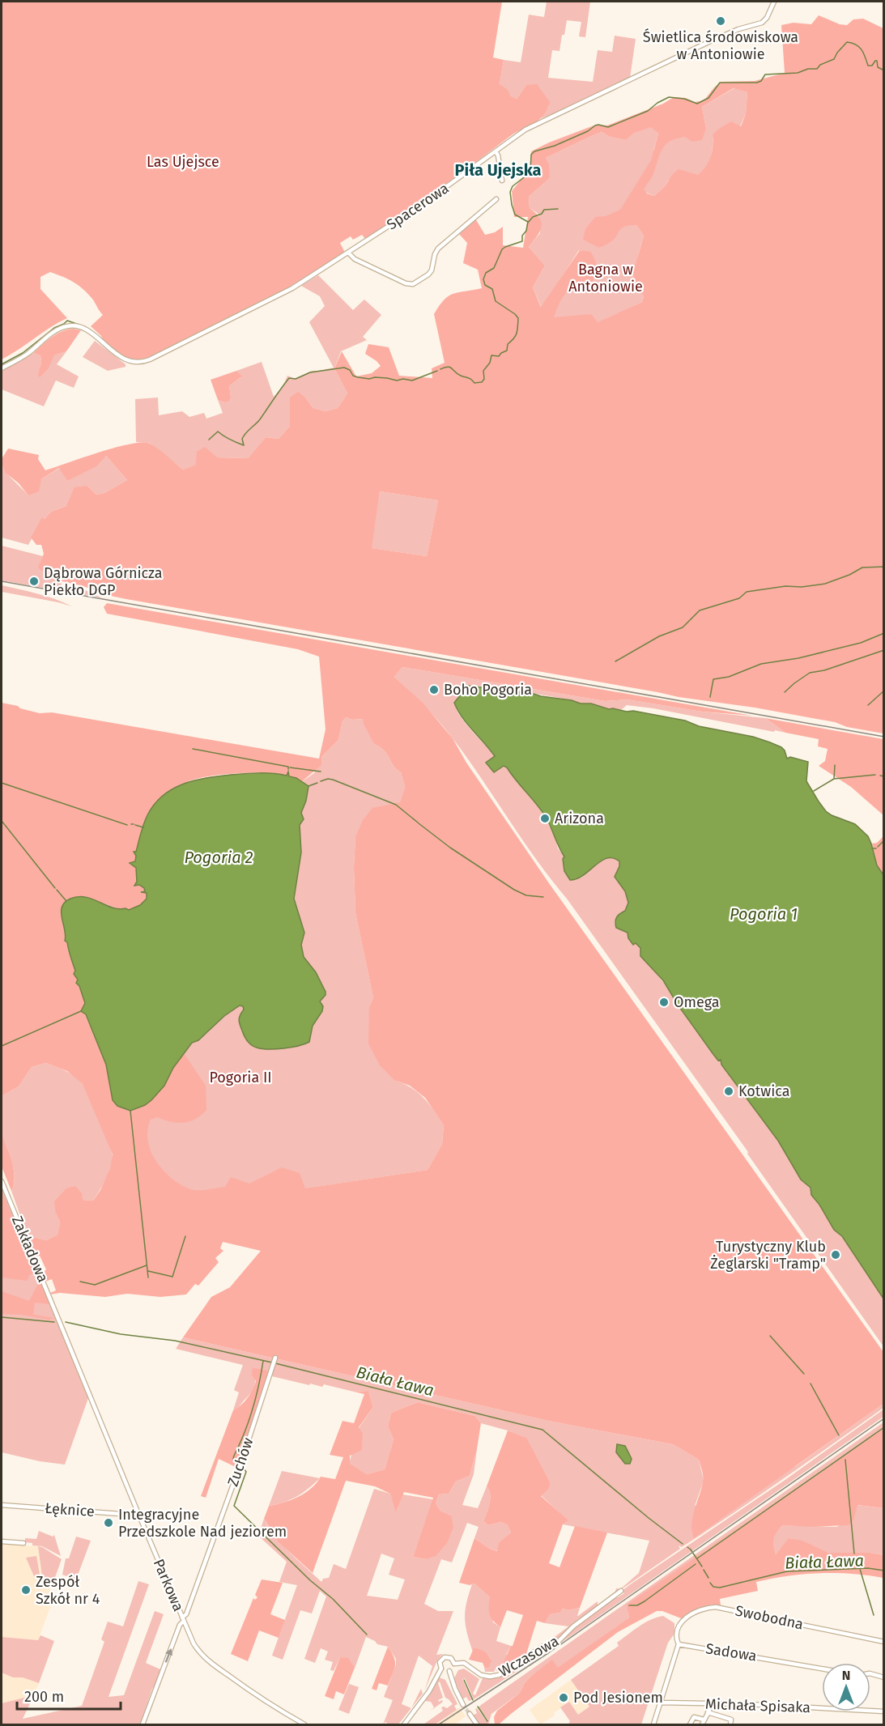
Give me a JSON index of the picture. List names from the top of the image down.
{
  "streets": {
    "street": [
      "Spacerowa",
      "Zakładowa",
      "Zuchów",
      "Łęknice",
      "Parkowa",
      "Swobodna",
      "Sadowa",
      "Wczasowa",
      "Michała Spisaka"
    ]
  },
  "crossings": [
    ["Zakładowa", "Parkowa"],
    ["Zuchów", "Parkowa"],
    ["Łęknice", "Parkowa"],
    ["Swobodna", "Sadowa"]
  ],
  "districts": ["Piła Ujejska"],
  "water": ["Pogoria 2", "Pogoria 1", "Biała Ława"],
  "parks": ["Las Ujejsce", "Bagna w Antoniowie", "Pogoria II"],
  "places": [
    "Świetlica środowiskowa w Antoniowie",
    "Dąbrowa Górnicza Piekło DGP",
    "Boho Pogoria",
    "Arizona",
    "Omega",
    "Kotwica",
    "Turystyczny Klub Żeglarski \"Tramp\"",
    "Integracyjne Przedszkole Nad jeziorem",
    "Zespół Szkół nr 4",
    "Pod Jesionem"
  ],
  "scale_bar": "200 m",
  "north": "top"
}
